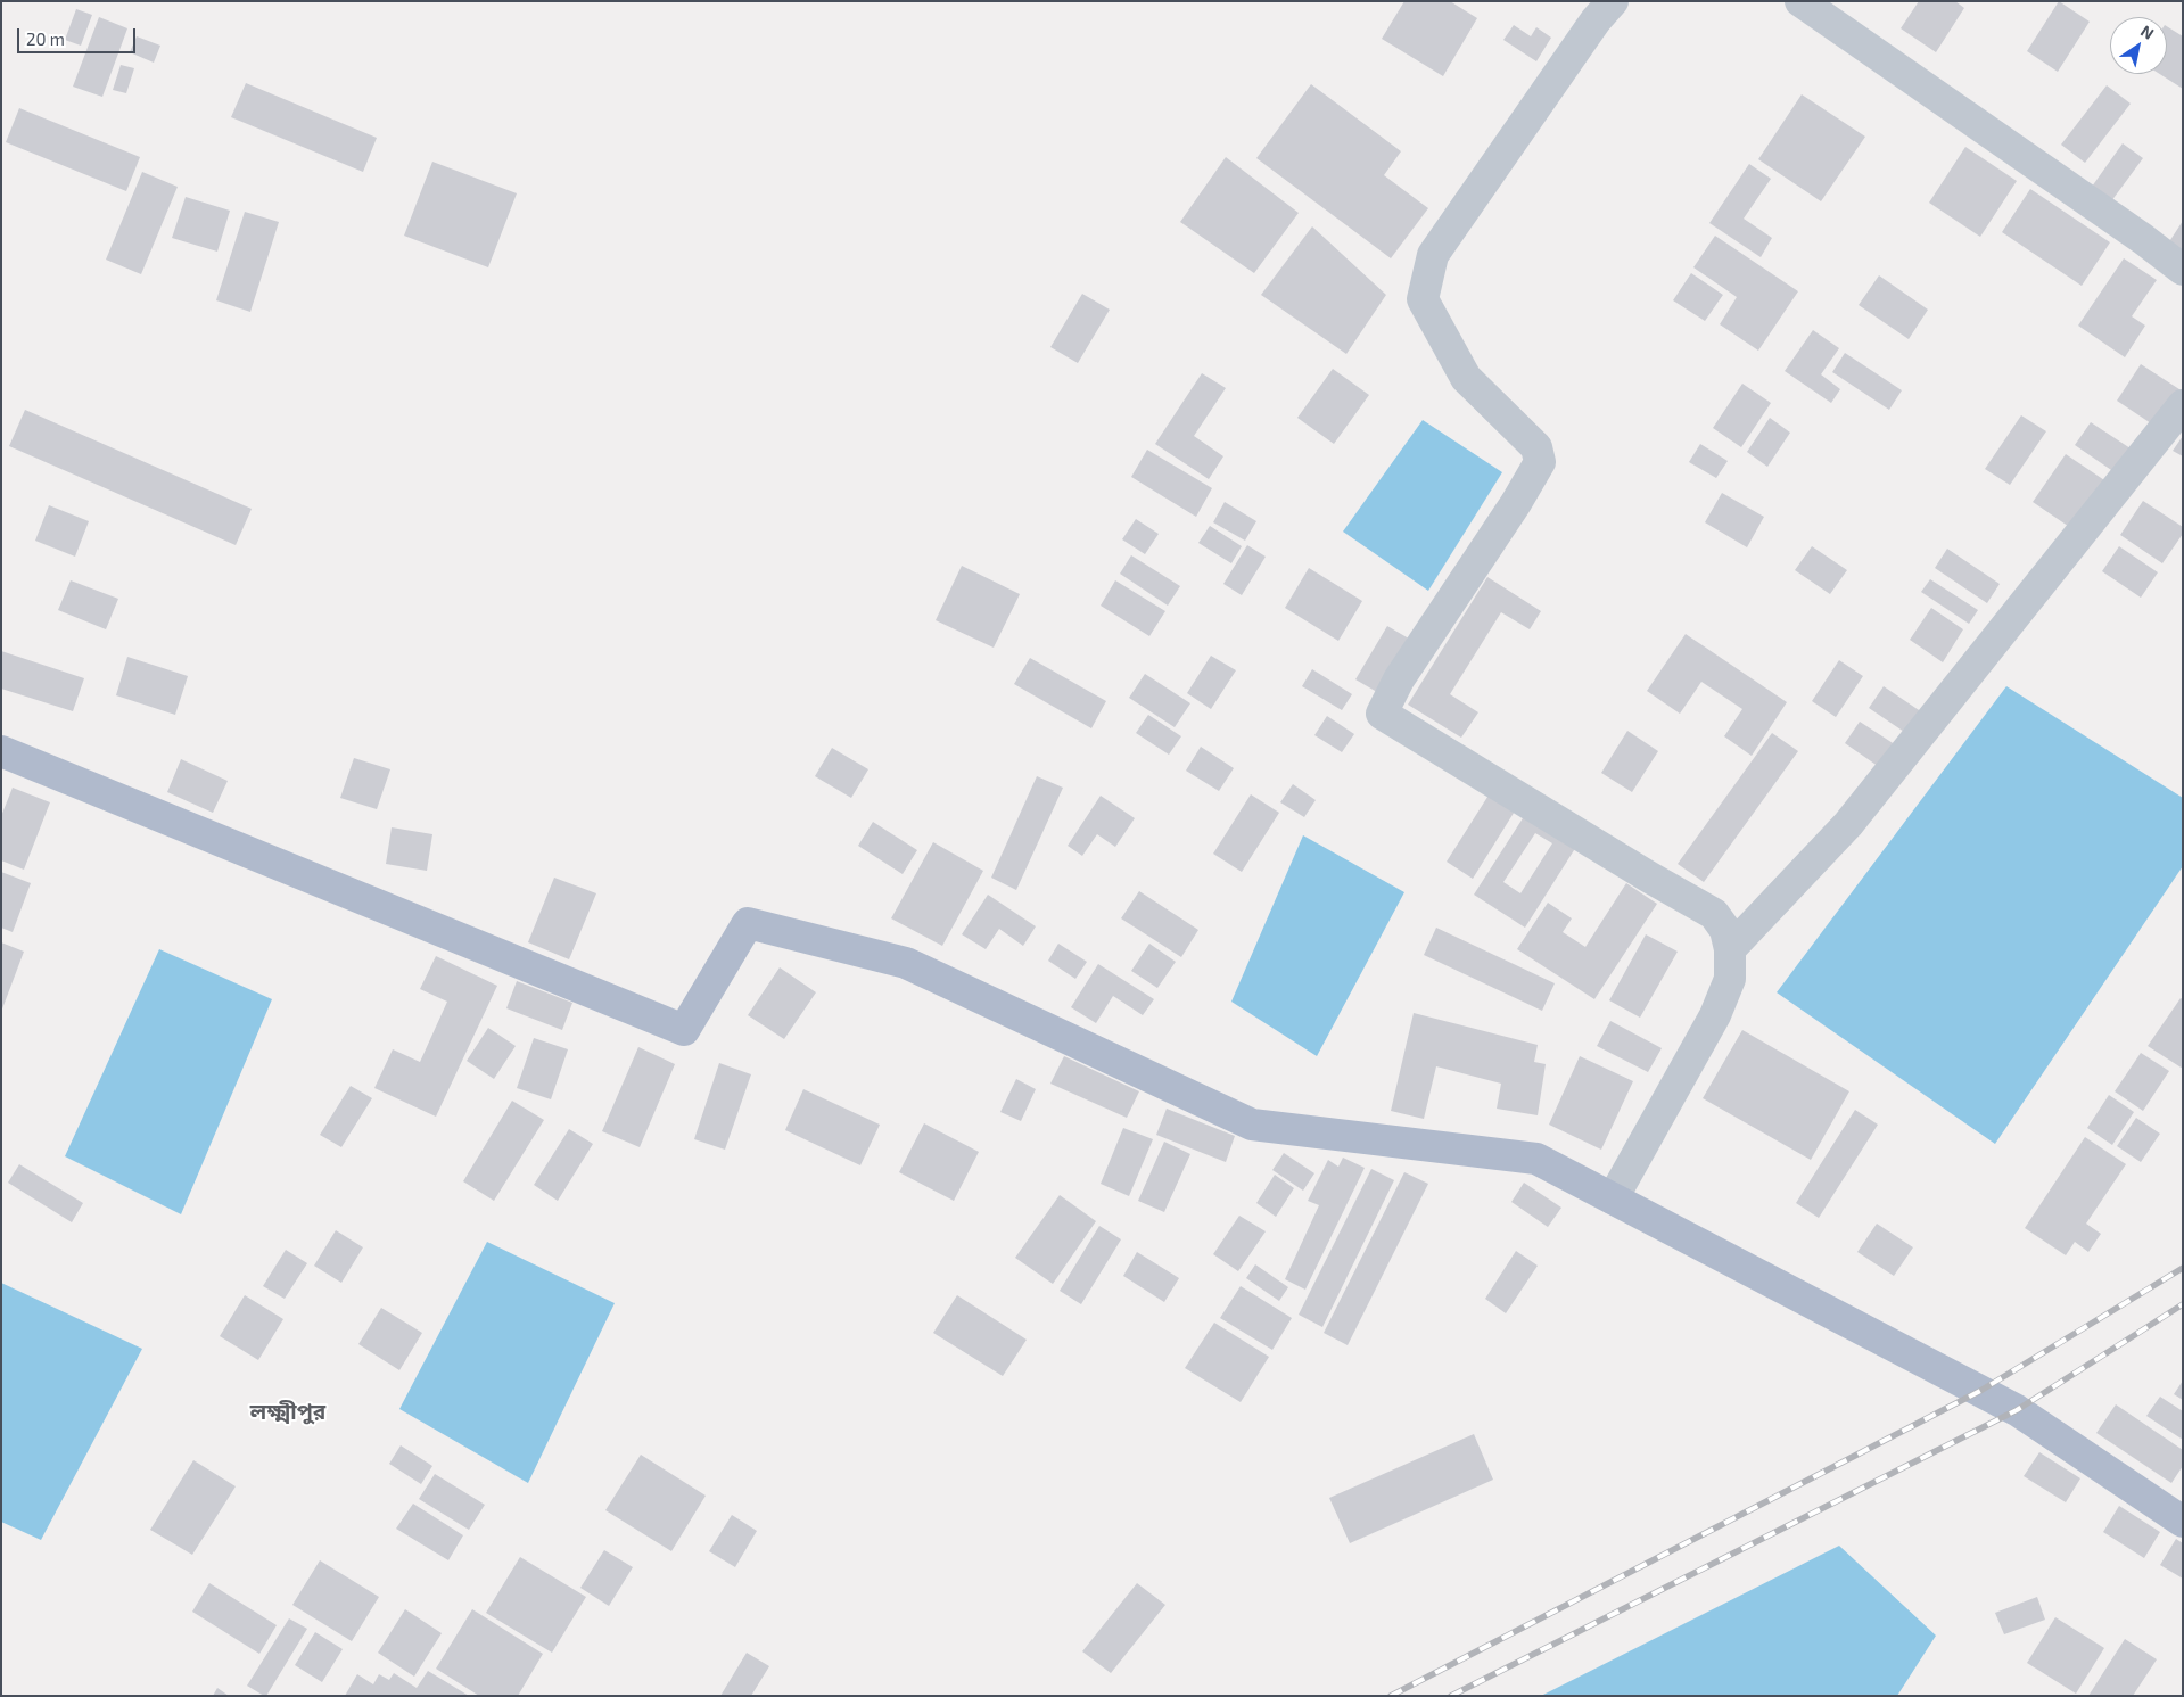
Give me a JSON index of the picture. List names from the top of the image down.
{
  "districts": ["লক্ষ্মীপুর"],
  "scale_bar": "20 m",
  "north": "top right"
}
